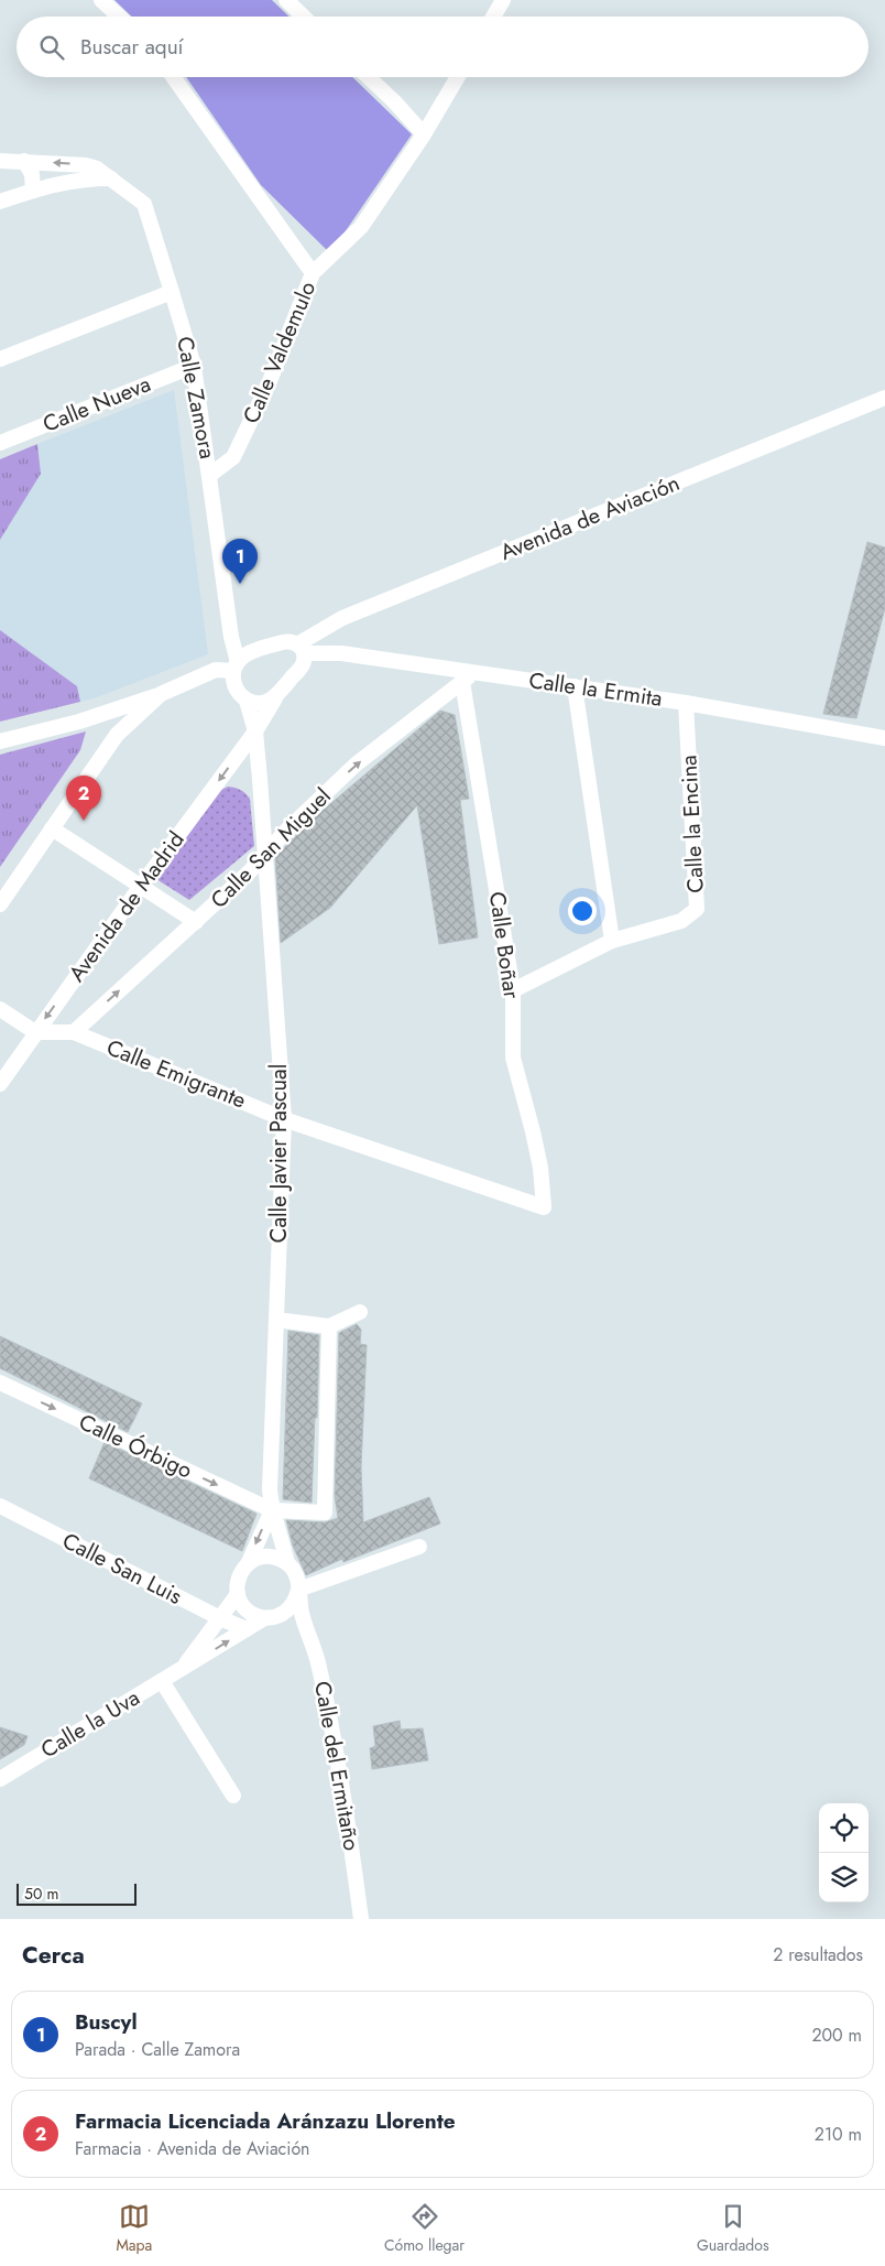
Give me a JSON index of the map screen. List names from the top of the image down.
{
  "streets": {
    "street": [
      "Calle Valdemulo",
      "Calle Zamora",
      "Calle Nueva",
      "Avenida de Aviación",
      "Calle la Ermita",
      "Calle la Encina",
      "Calle San Miguel",
      "Avenida de Madrid",
      "Calle Boñar",
      "Calle Emigrante",
      "Calle Javier Pascual",
      "Calle Órbigo",
      "Calle San Luis",
      "Calle la Uva",
      "Calle del Ermitaño"
    ]
  },
  "crossings": [
    ["Calle Valdemulo", "Calle Zamora"],
    ["Calle Zamora", "Calle Nueva"],
    ["Calle Zamora", "Avenida de Aviación"],
    ["Calle Zamora", "Calle la Ermita"],
    ["Calle Zamora", "Calle Javier Pascual"],
    ["Avenida de Aviación", "Calle la Ermita"],
    ["Avenida de Aviación", "Calle Javier Pascual"],
    ["Calle la Ermita", "Calle la Encina"],
    ["Calle la Ermita", "Calle San Miguel"],
    ["Calle la Ermita", "Calle Javier Pascual"],
    ["Calle la Encina", "Calle Boñar"],
    ["Calle San Miguel", "Calle Boñar"],
    ["Calle San Miguel", "Calle Emigrante"],
    ["Calle San Miguel", "Calle Javier Pascual"],
    ["Avenida de Madrid", "Calle Emigrante"],
    ["Avenida de Madrid", "Calle Javier Pascual"],
    ["Calle Boñar", "Calle Emigrante"],
    ["Calle Emigrante", "Calle Javier Pascual"],
    ["Calle Javier Pascual", "Calle Órbigo"],
    ["Calle Javier Pascual", "Calle la Uva"],
    ["Calle Javier Pascual", "Calle del Ermitaño"],
    ["Calle San Luis", "Calle la Uva"],
    ["Calle la Uva", "Calle del Ermitaño"]
  ],
  "one_way": ["Calle San Miguel", "Calle Órbigo"],
  "scale_bar": "50 m",
  "page": {
    "search": "Buscar aquí",
    "pins": ["1", "2"],
    "scale": "50 m",
    "heading": ["Cerca", "2 resultados"],
    "list": [
      {
        "mark": "1",
        "name": "Buscyl",
        "note": "Parada · Calle Zamora",
        "value": "200 m"
      },
      {
        "mark": "2",
        "name": "Farmacia Licenciada Aránzazu Llorente",
        "note": "Farmacia · Avenida de Aviación",
        "value": "210 m"
      }
    ],
    "nav": ["Mapa", "Cómo llegar", "Guardados"]
  }
}
